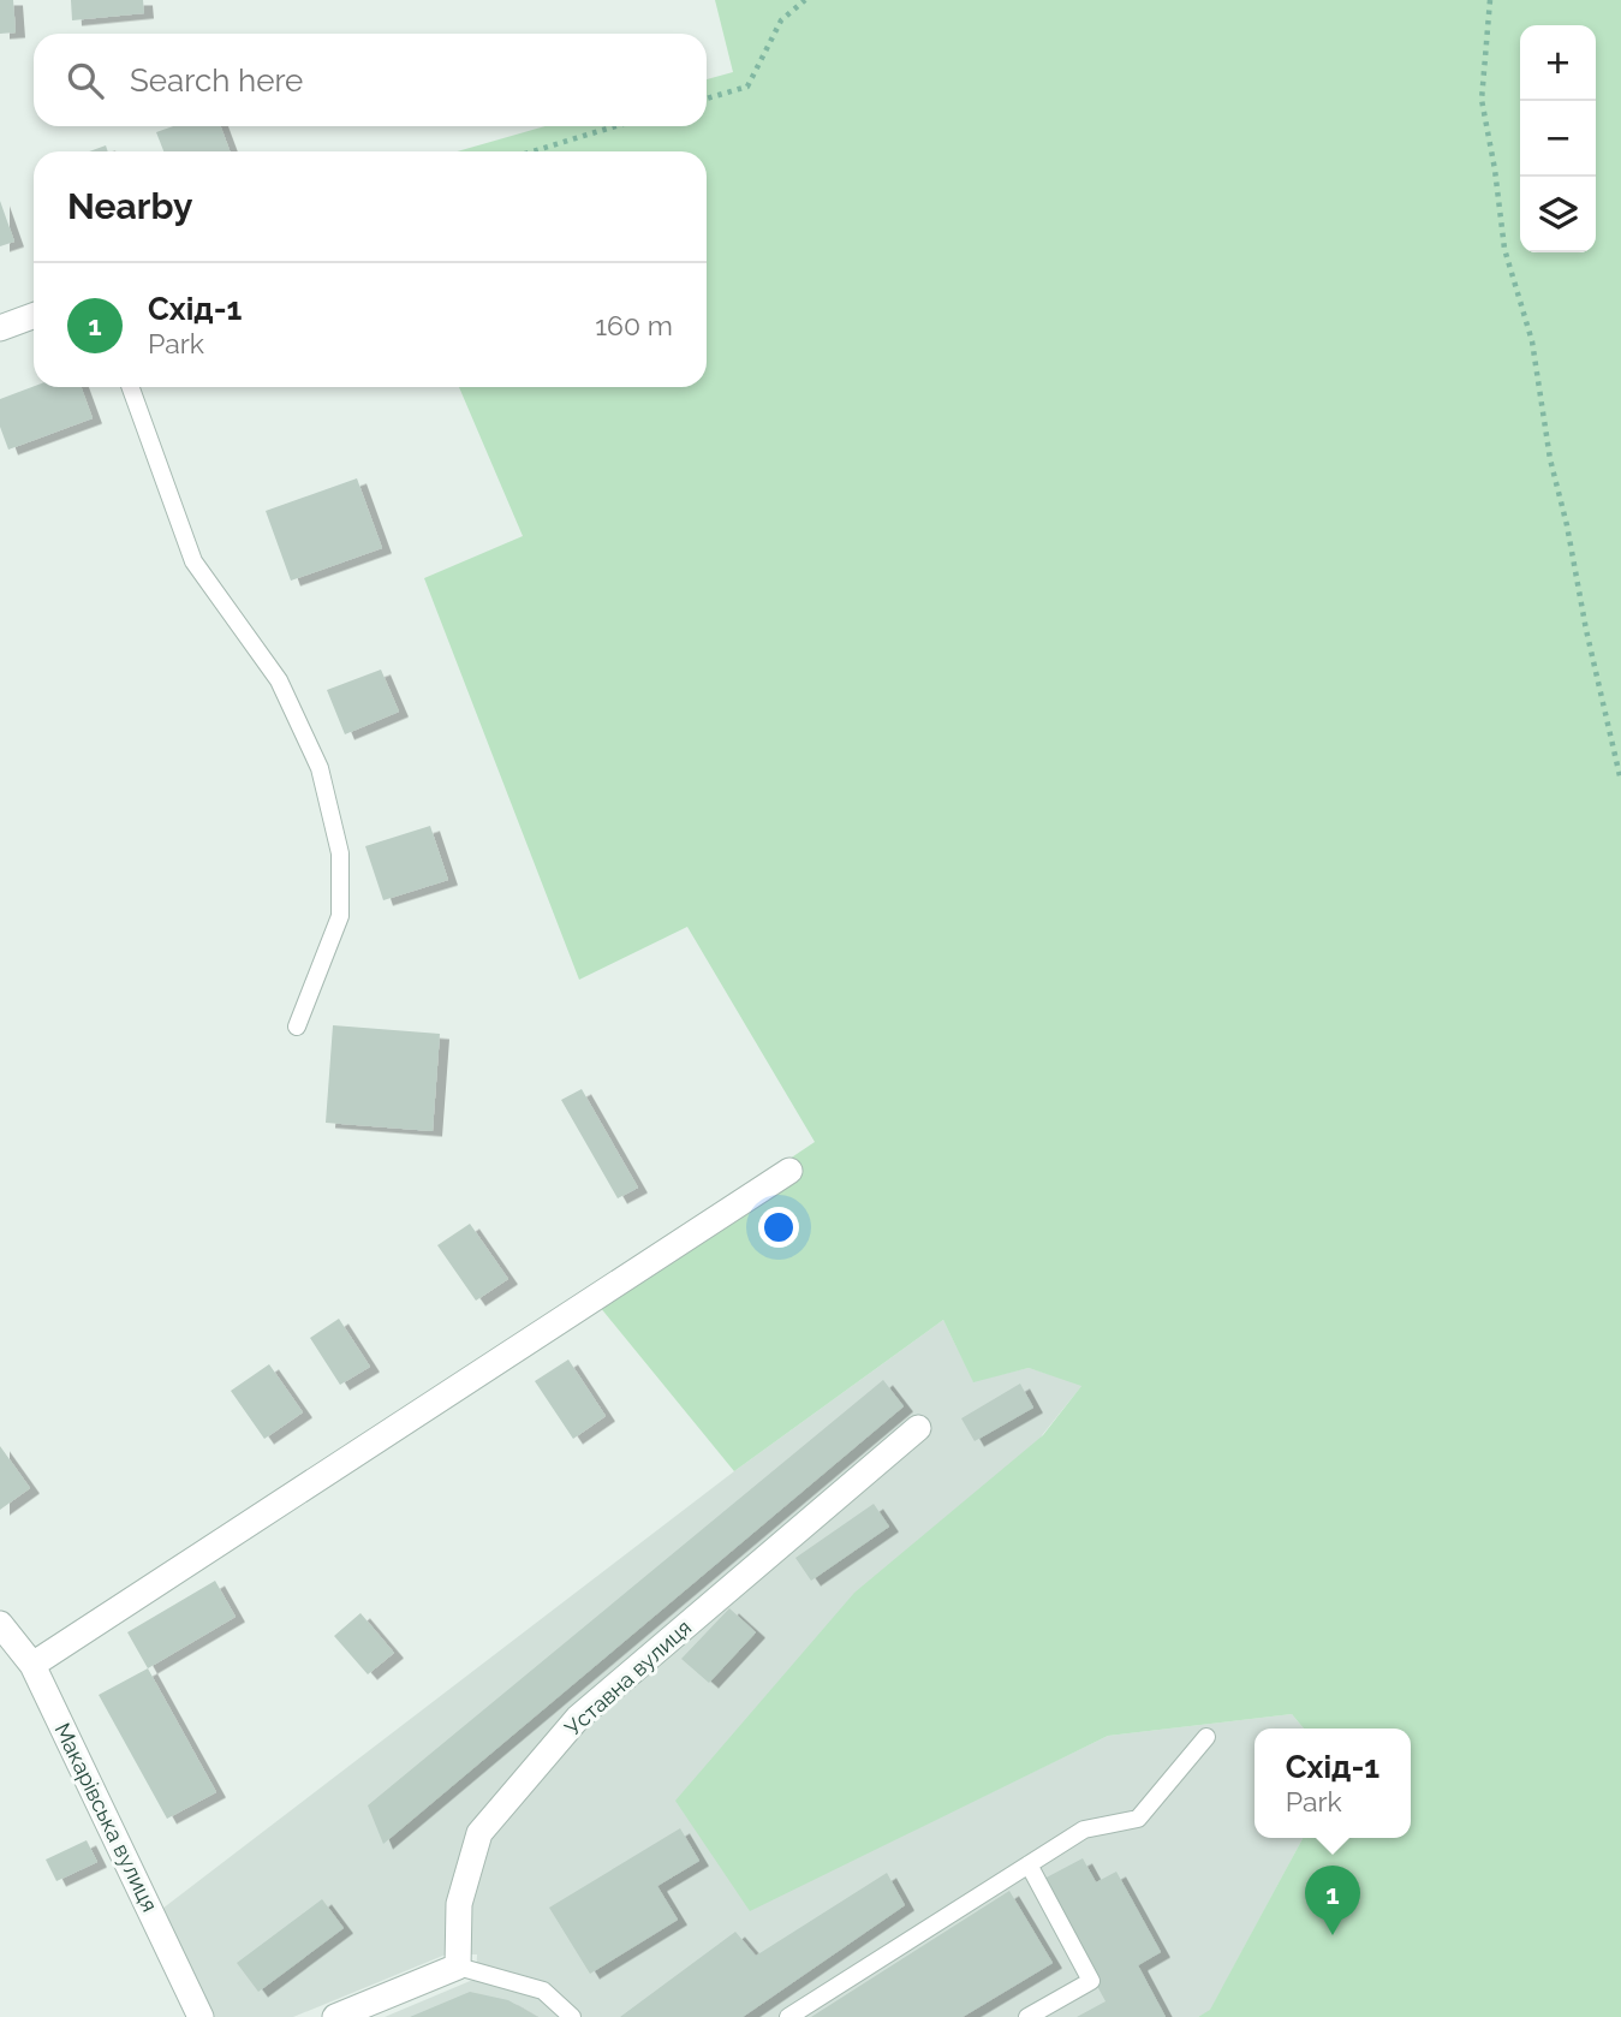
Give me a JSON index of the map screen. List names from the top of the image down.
{
  "streets": {
    "street": ["Уставна вулиця", "Макарівська вулиця"]
  },
  "page": {
    "map_buttons": ["+", "−"],
    "search": "Search here",
    "heading": "Nearby",
    "list": [
      {
        "mark": "1",
        "name": "Схід-1",
        "note": "Park",
        "value": "160 m"
      }
    ],
    "popup": ["Схід-1", "Park"],
    "pins": "1"
  }
}
